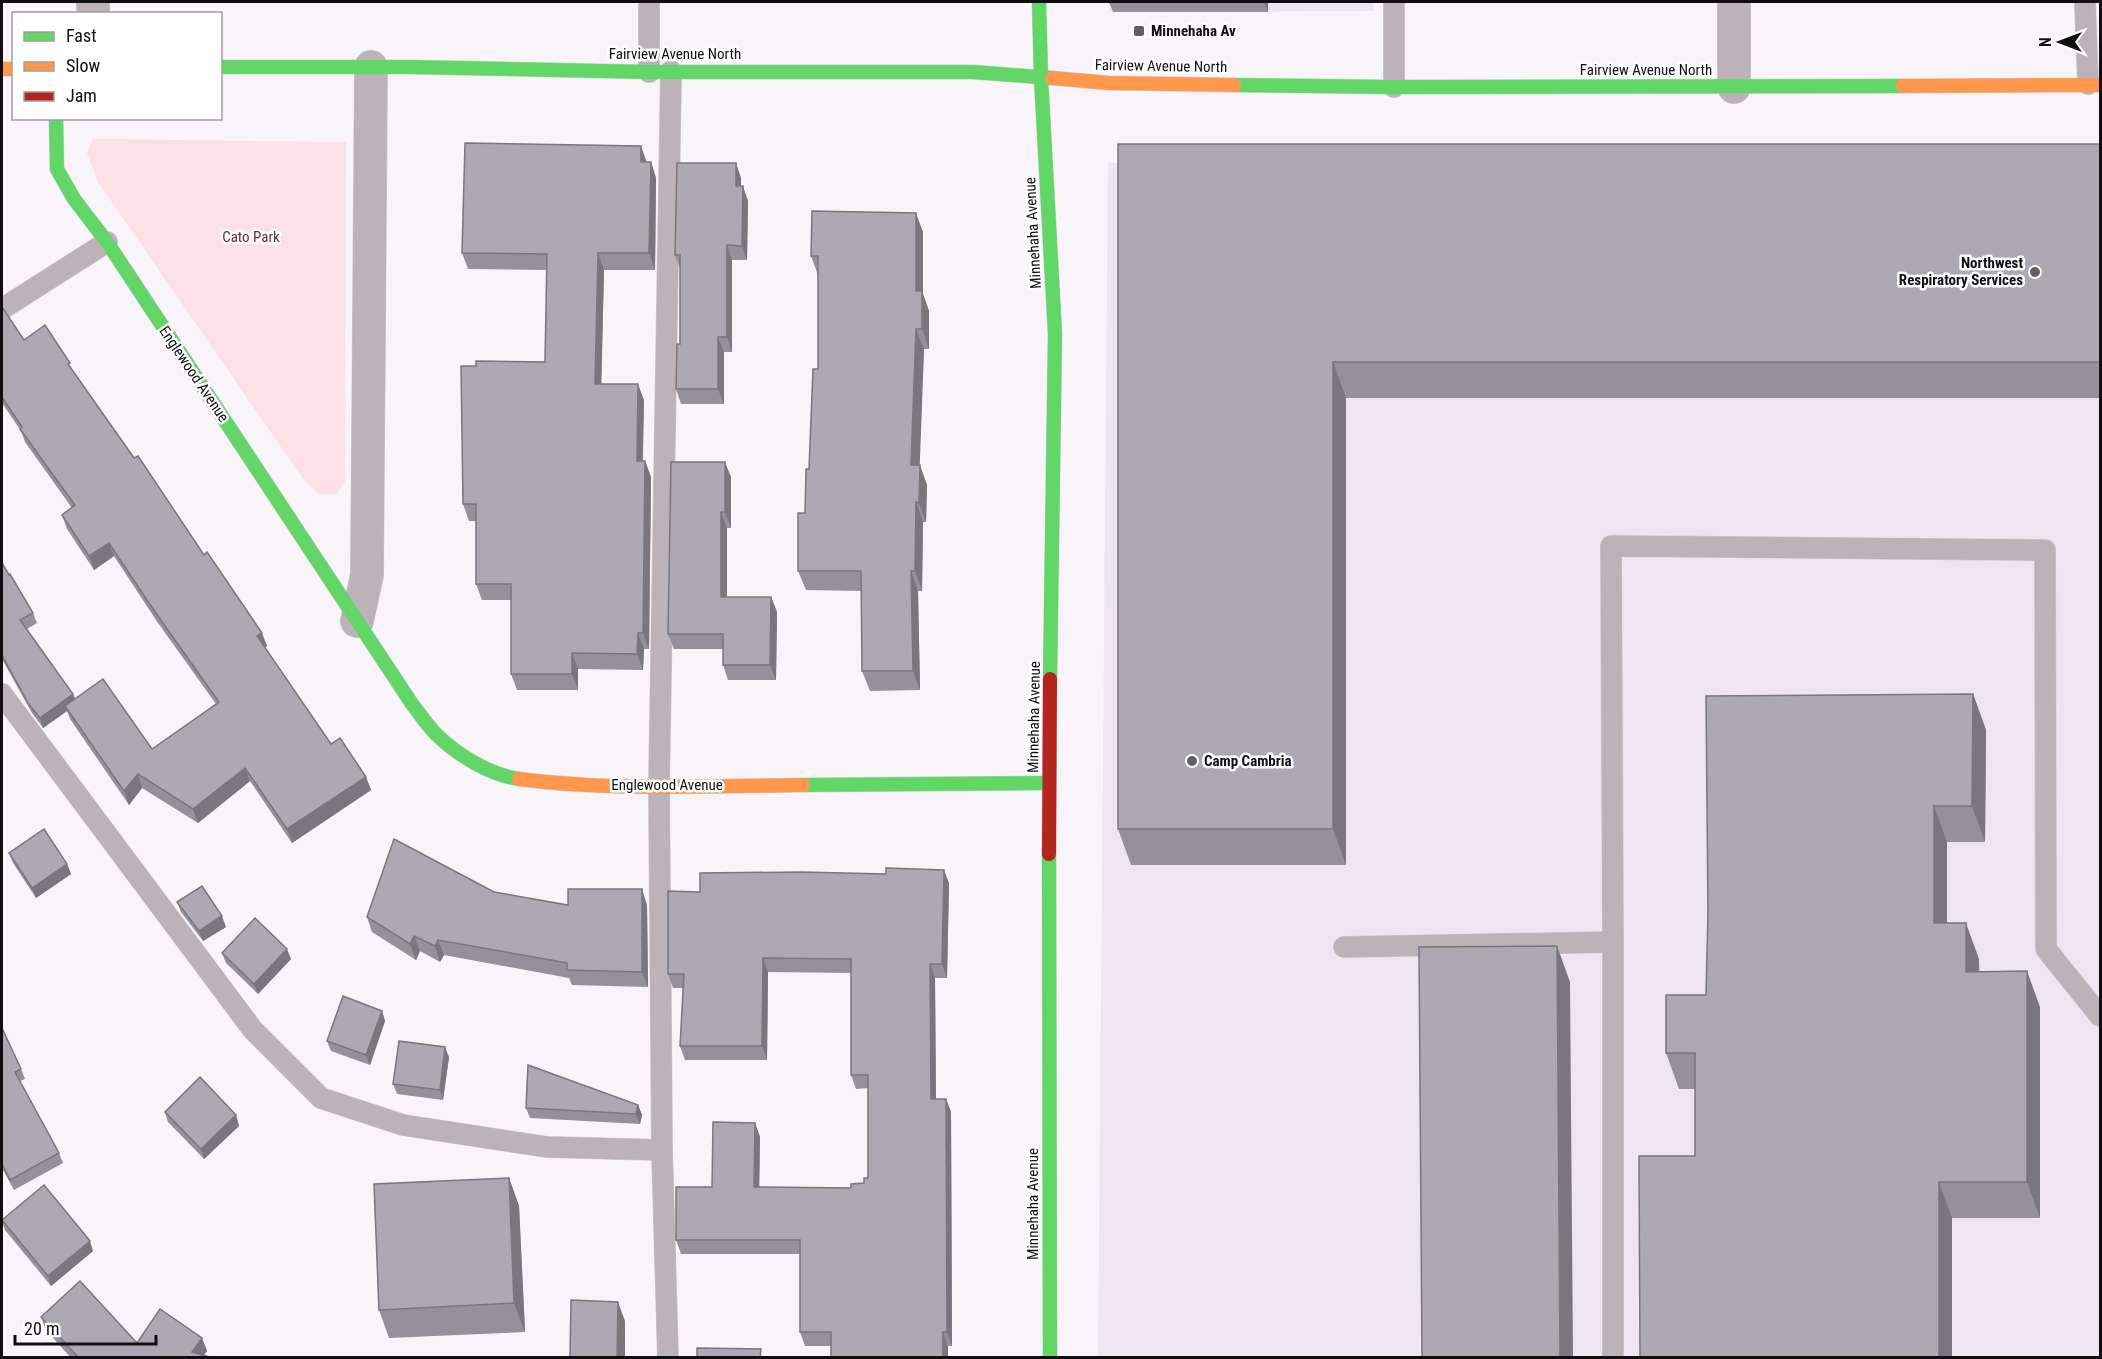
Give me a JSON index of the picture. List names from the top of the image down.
{
  "streets": {
    "street": ["Fairview Avenue North", "Minnehaha Avenue", "Englewood Avenue"]
  },
  "crossings": [
    ["Fairview Avenue North", "Minnehaha Avenue"],
    ["Minnehaha Avenue", "Englewood Avenue"]
  ],
  "parks": ["Cato Park"],
  "places": {
    "transit": ["Minnehaha Av"],
    "other": ["Northwest Respiratory Services", "Camp Cambria"]
  },
  "legend": ["Fast", "Slow", "Jam"],
  "scale_bar": "20 m",
  "north": "left"
}
